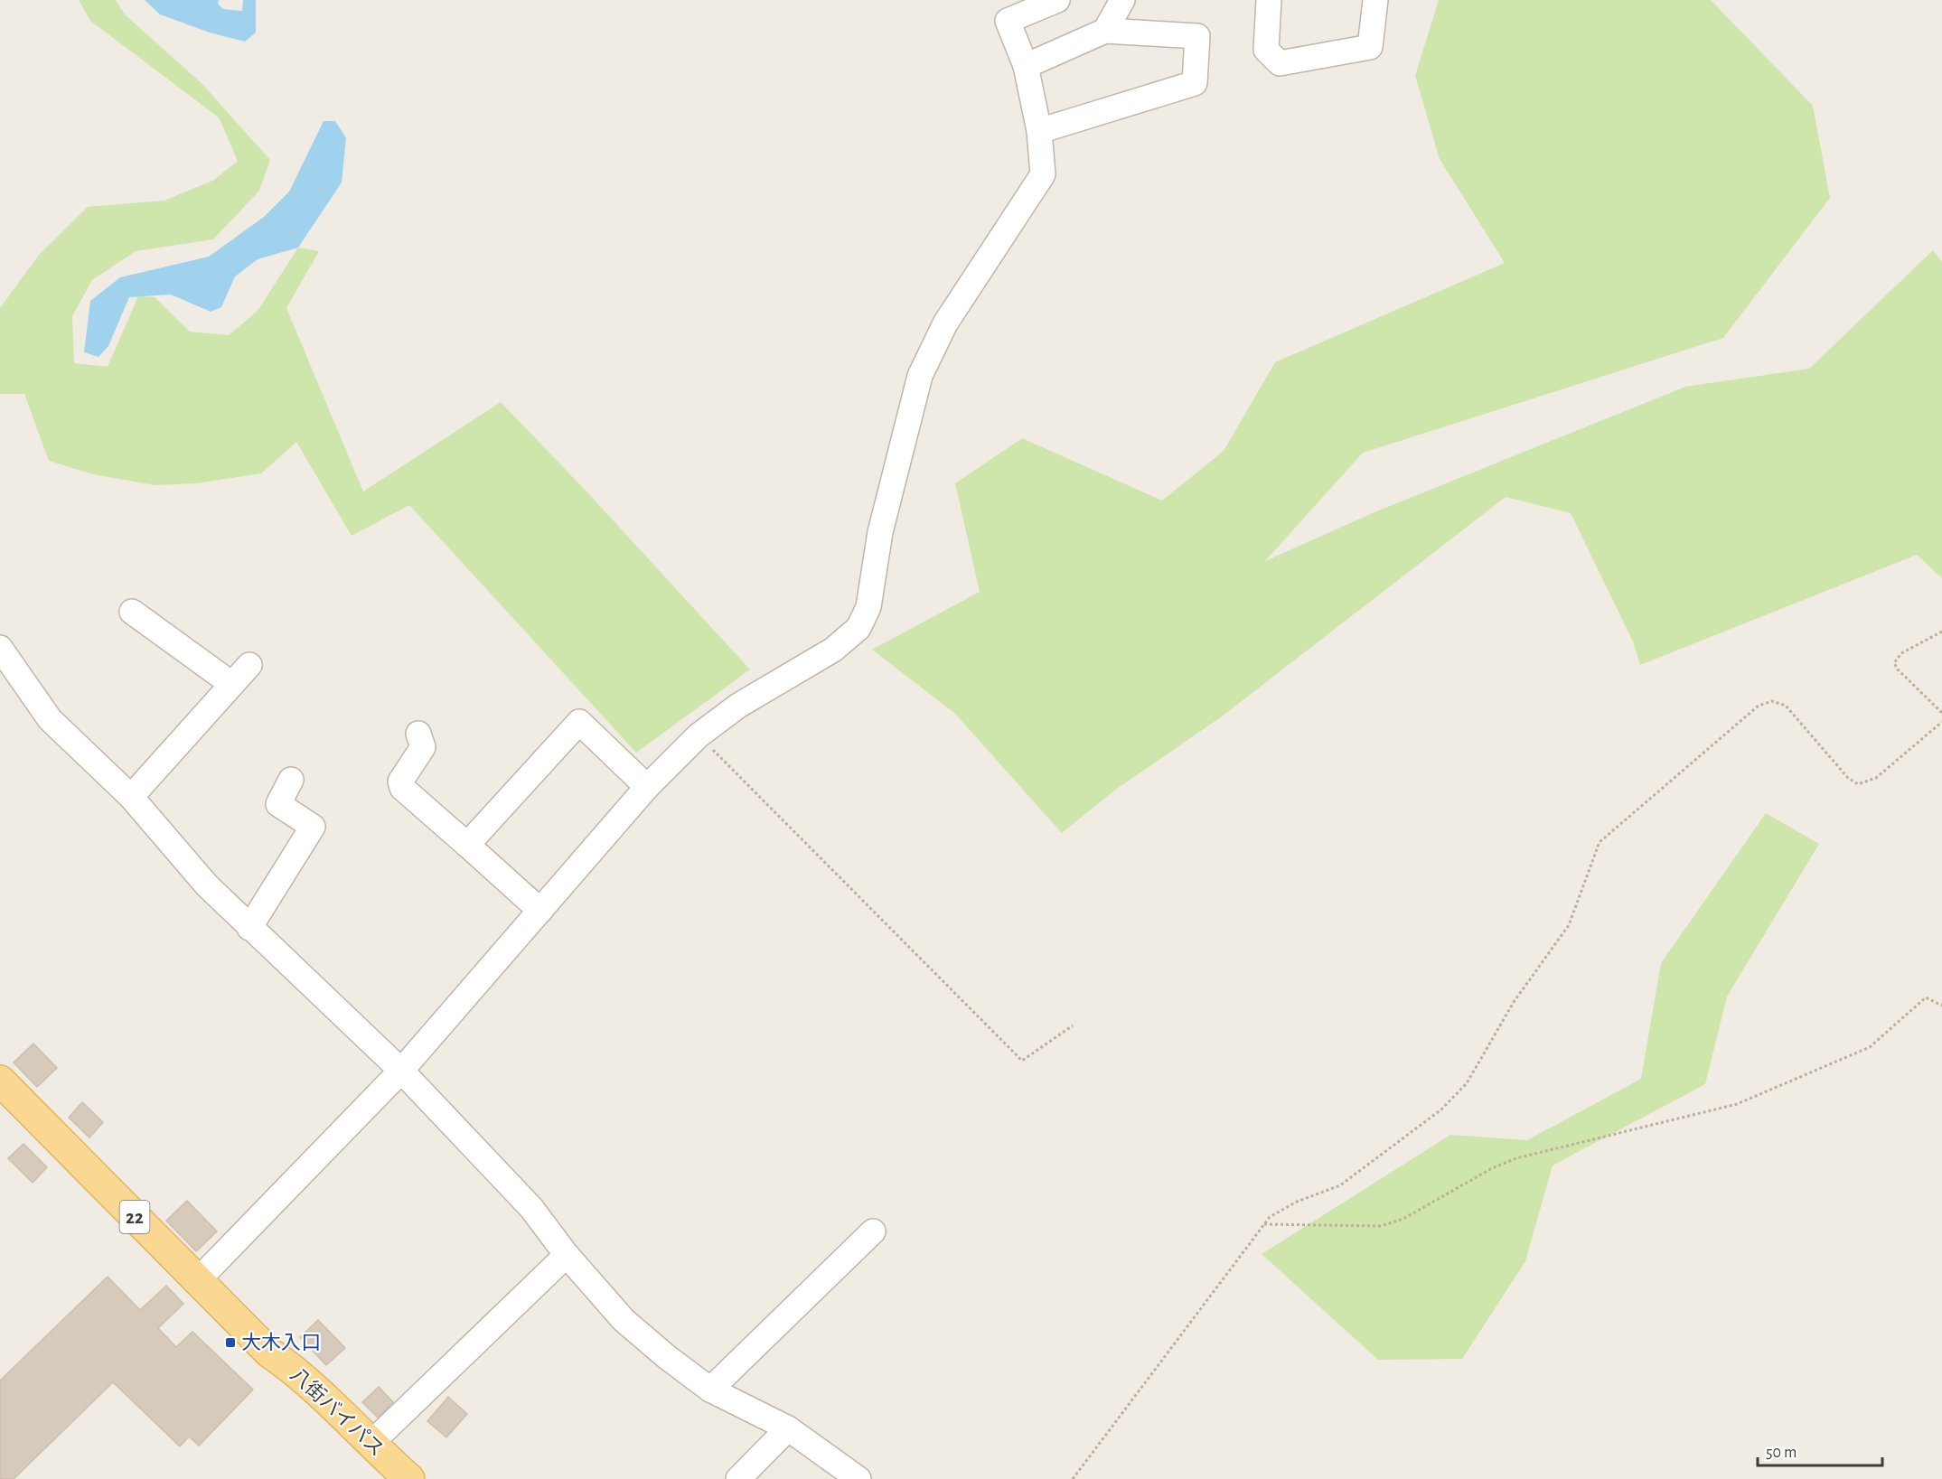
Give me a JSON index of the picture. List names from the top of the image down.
{
  "streets": {
    "main road": ["22", "八街バイパス"]
  },
  "crossings": [
    ["22", "八街バイパス"]
  ],
  "places": {
    "transit": ["大木入口"]
  },
  "scale_bar": "50 m"
}
